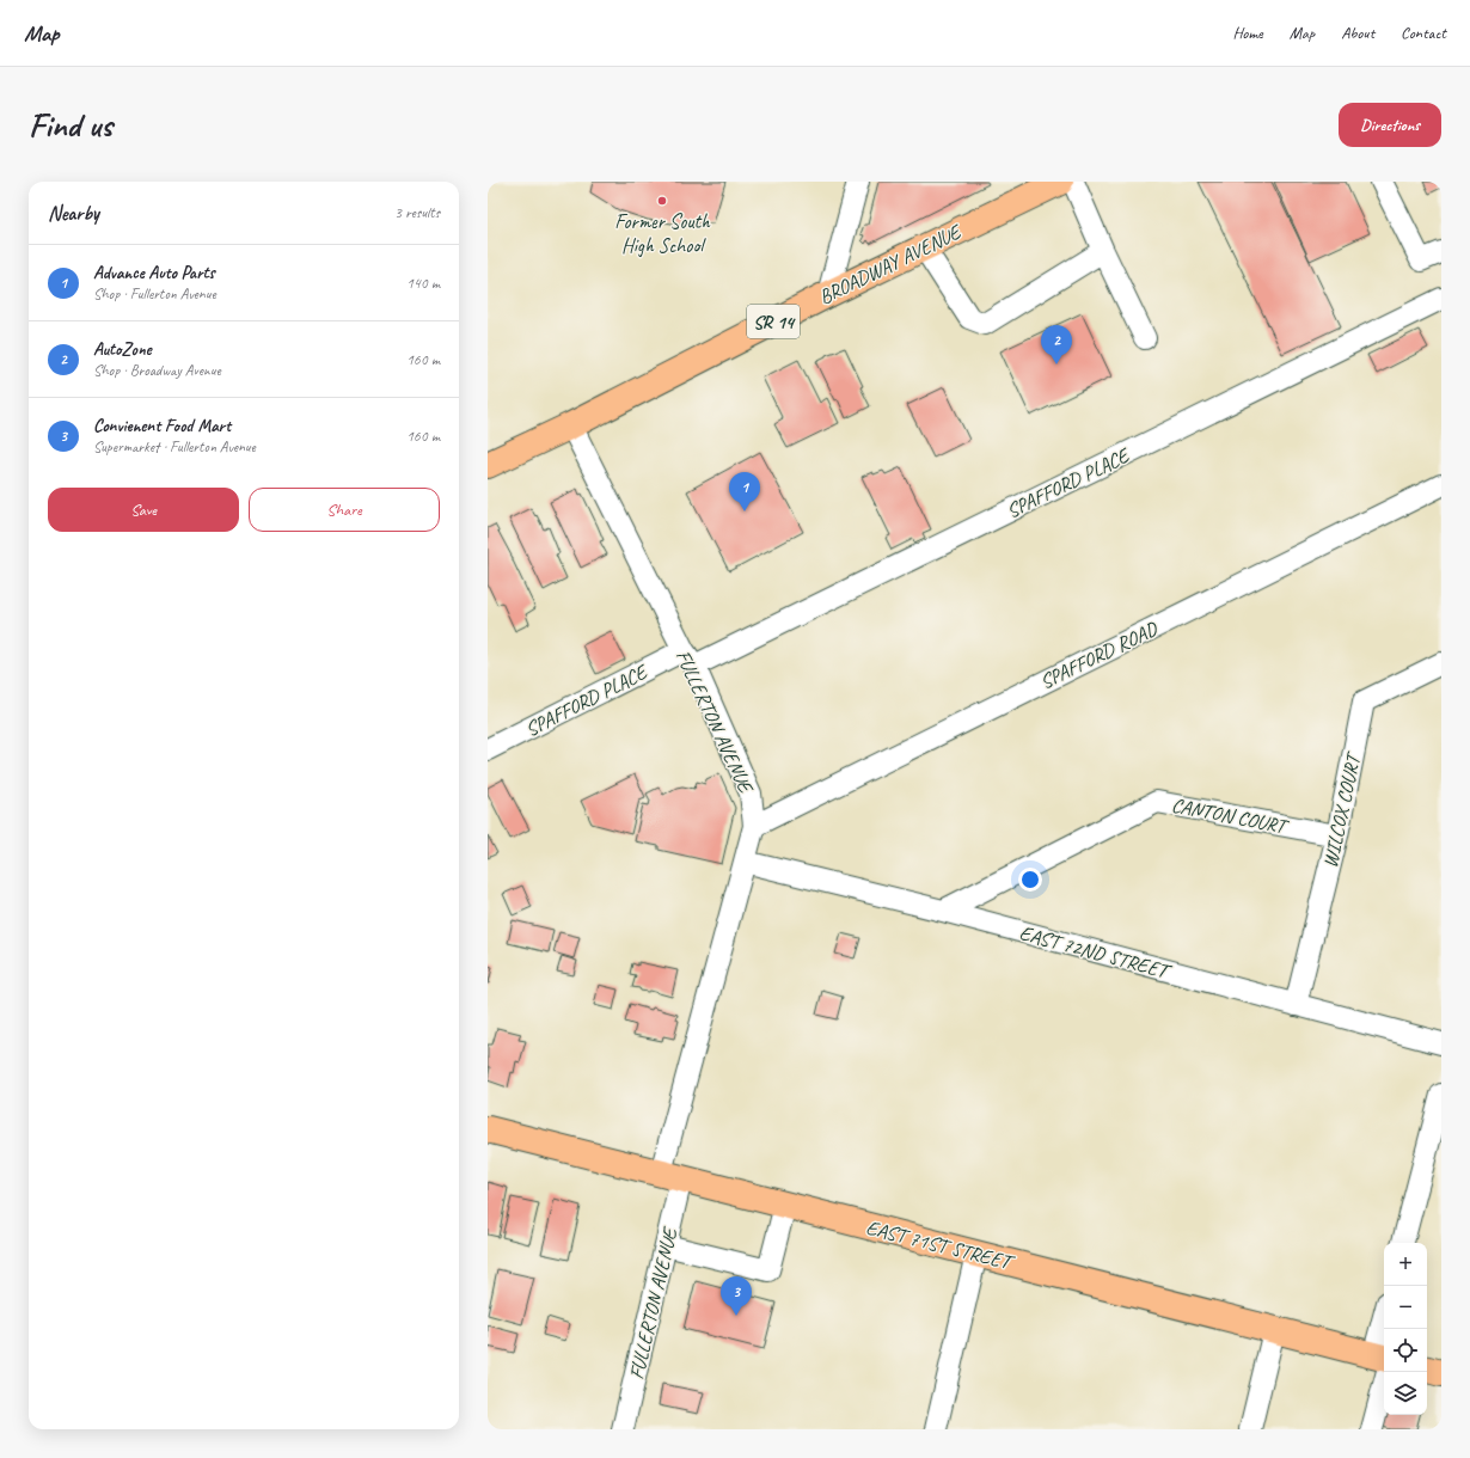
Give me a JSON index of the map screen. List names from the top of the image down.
{
  "streets": {
    "main road": ["BROADWAY AVENUE", "SR 14", "EAST 71ST STREET"],
    "street": [
      "SPAFFORD PLACE",
      "SPAFFORD ROAD",
      "FULLERTON AVENUE",
      "WILCOX COURT",
      "CANTON COURT",
      "EAST 72ND STREET"
    ]
  },
  "crossings": [
    ["BROADWAY AVENUE", "FULLERTON AVENUE"],
    ["SPAFFORD PLACE", "FULLERTON AVENUE"],
    ["SPAFFORD ROAD", "FULLERTON AVENUE"],
    ["FULLERTON AVENUE", "EAST 72ND STREET"],
    ["FULLERTON AVENUE", "EAST 71ST STREET"],
    ["WILCOX COURT", "CANTON COURT"],
    ["WILCOX COURT", "EAST 72ND STREET"],
    ["CANTON COURT", "EAST 72ND STREET"]
  ],
  "places": ["Former South High School"],
  "page": {
    "header": "Map",
    "nav": [
      "Home",
      "Map",
      "About",
      "Contact"
    ],
    "buttons": [
      "Directions",
      ["Save", "Share"]
    ],
    "title": "Find us",
    "heading": ["Nearby", "3 results"],
    "list": [
      {
        "mark": "1",
        "name": "Advance Auto Parts",
        "note": "Shop · Fullerton Avenue",
        "value": "140 m"
      },
      {
        "mark": "2",
        "name": "AutoZone",
        "note": "Shop · Broadway Avenue",
        "value": "160 m"
      },
      {
        "mark": "3",
        "name": "Convienent Food Mart",
        "note": "Supermarket · Fullerton Avenue",
        "value": "160 m"
      }
    ],
    "pins": ["2", "1", "3"],
    "map_buttons": ["+", "−"]
  }
}
